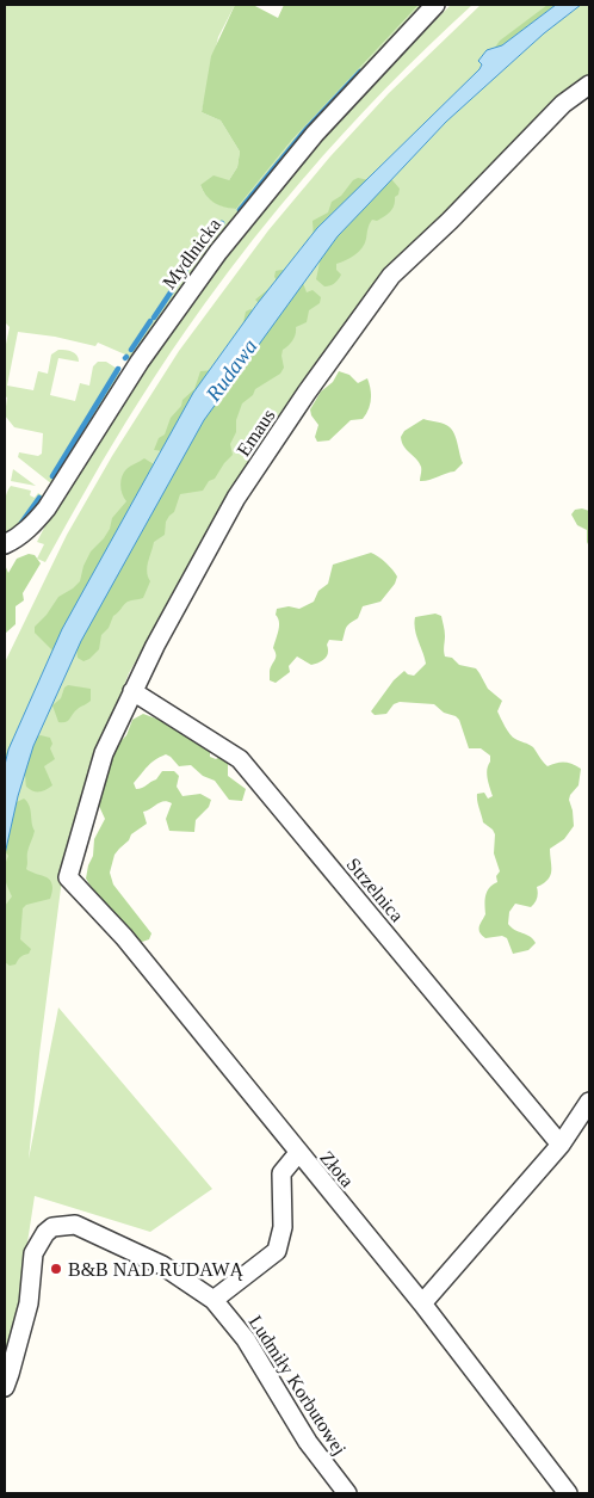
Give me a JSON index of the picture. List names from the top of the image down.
{
  "streets": {
    "street": [
      "Mydlnicka",
      "Emaus",
      "Strzelnica",
      "Złota",
      "Ludmiły Korbutowej"
    ]
  },
  "crossings": [
    ["Emaus", "Strzelnica"],
    ["Emaus", "Złota"]
  ],
  "water": ["Rudawa"],
  "places": ["B&B NAD RUDAWĄ"]
}
